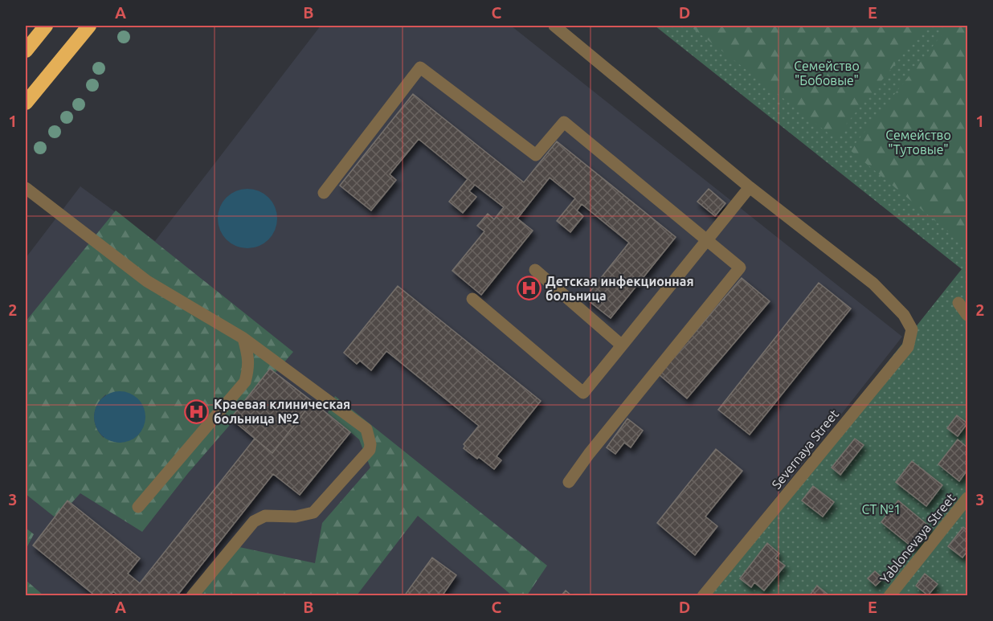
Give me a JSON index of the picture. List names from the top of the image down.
{
  "streets": {
    "street": ["Severnaya Street", "Yablonevaya Street"]
  },
  "parks": ["Семейство \"Бобовые\"", "Семейство \"Тутовые\"", "СТ №1"],
  "places": {
    "hospital": ["Детская инфекционная больница", "Краевая клиническая больница №2"]
  },
  "grid": {
    "columns": [
      "A",
      "B",
      "C",
      "D",
      "E"
    ],
    "rows": ["1", "2", "3"]
  }
}
